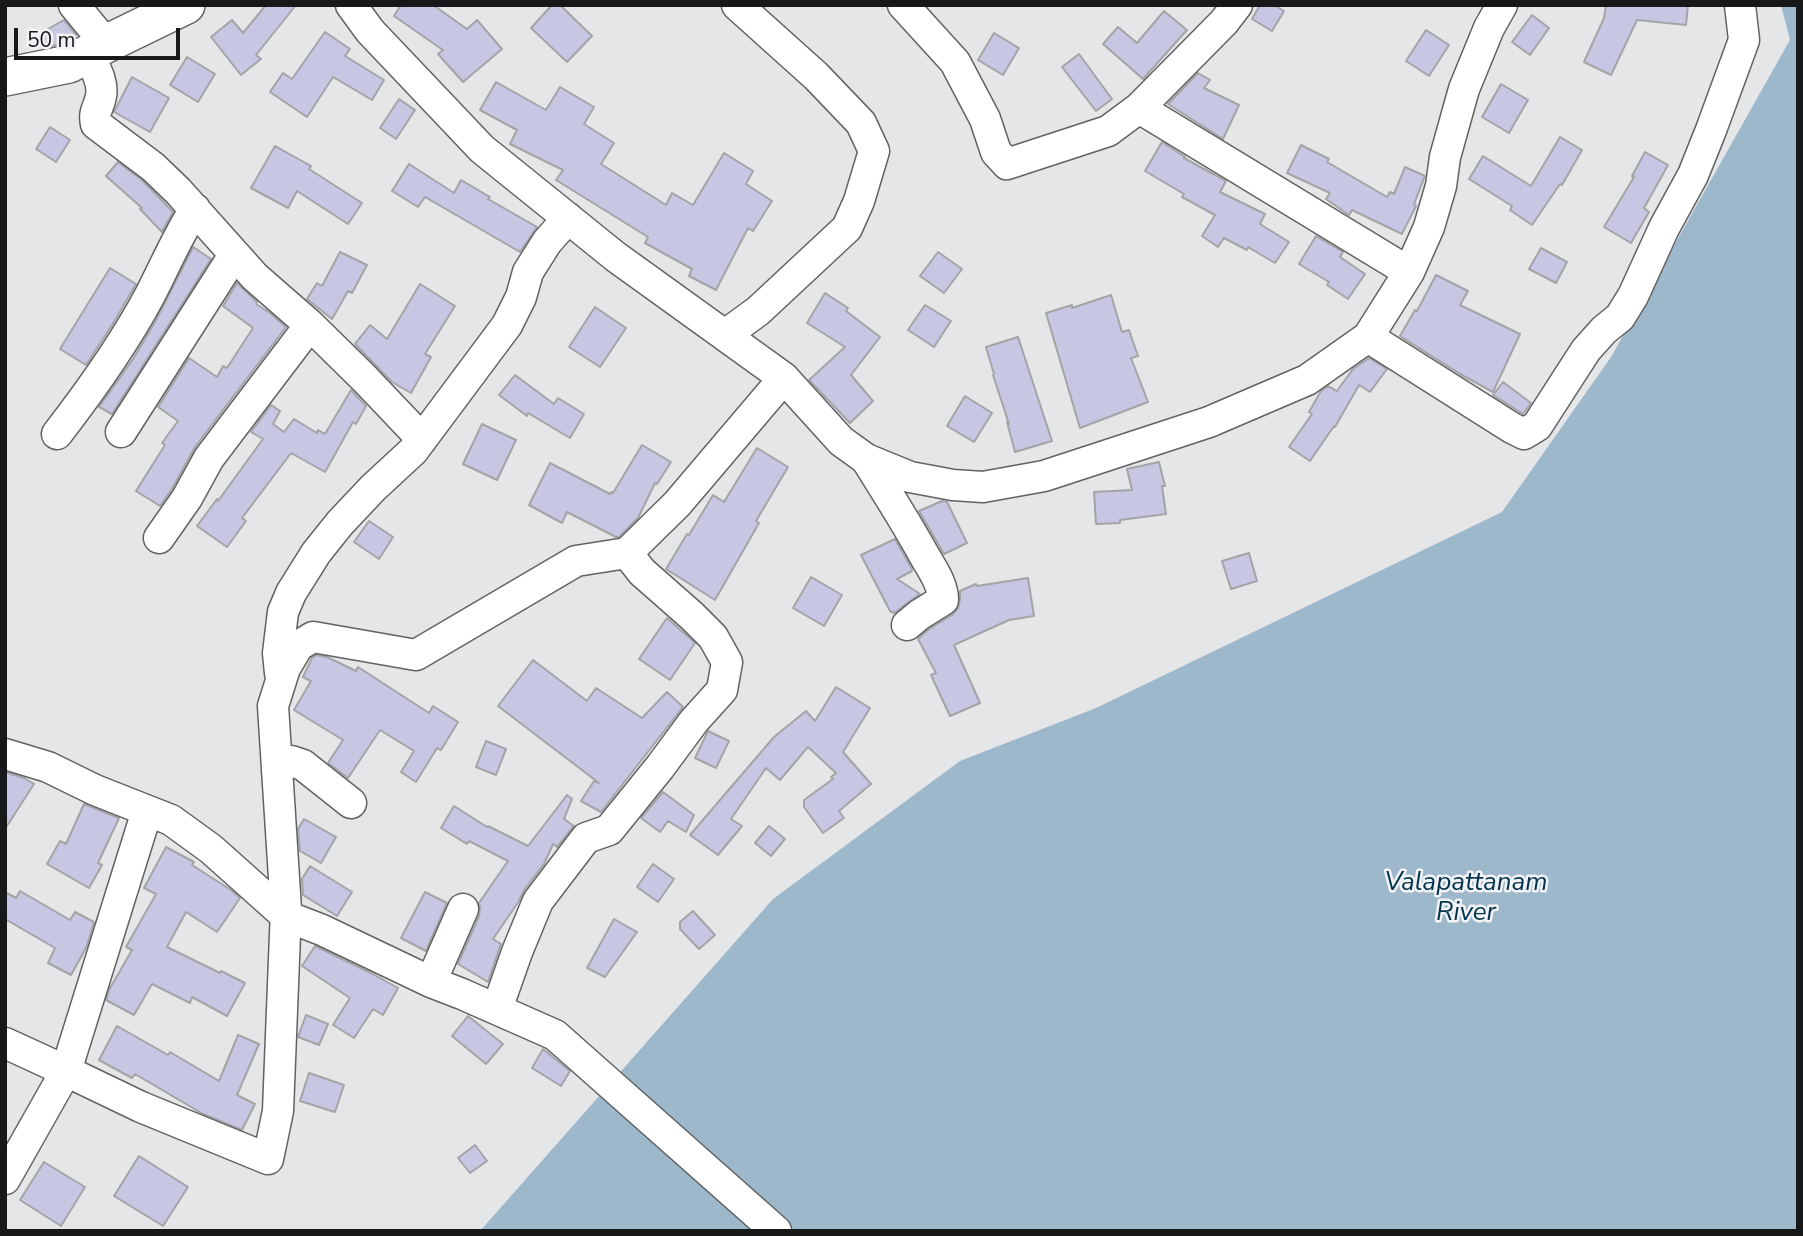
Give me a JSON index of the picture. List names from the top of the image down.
{
  "water": ["Valapattanam River"],
  "scale_bar": "50 m"
}
